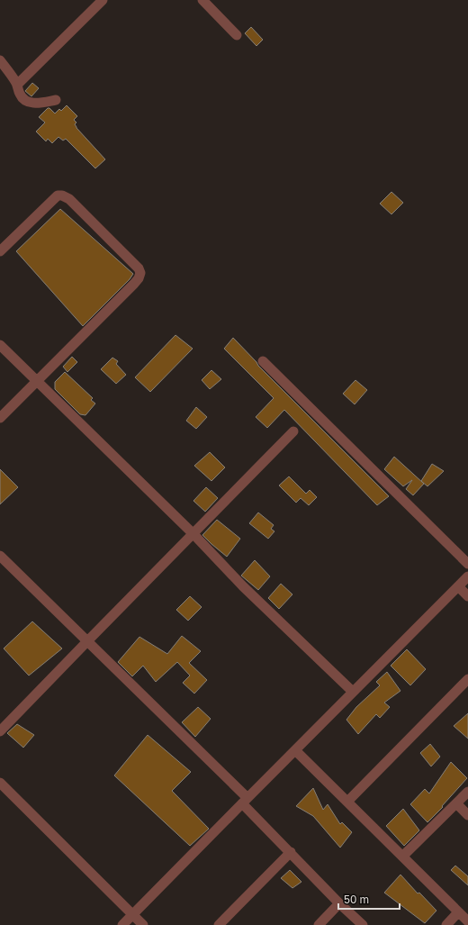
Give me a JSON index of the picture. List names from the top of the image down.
{
  "scale_bar": "50 m"
}
